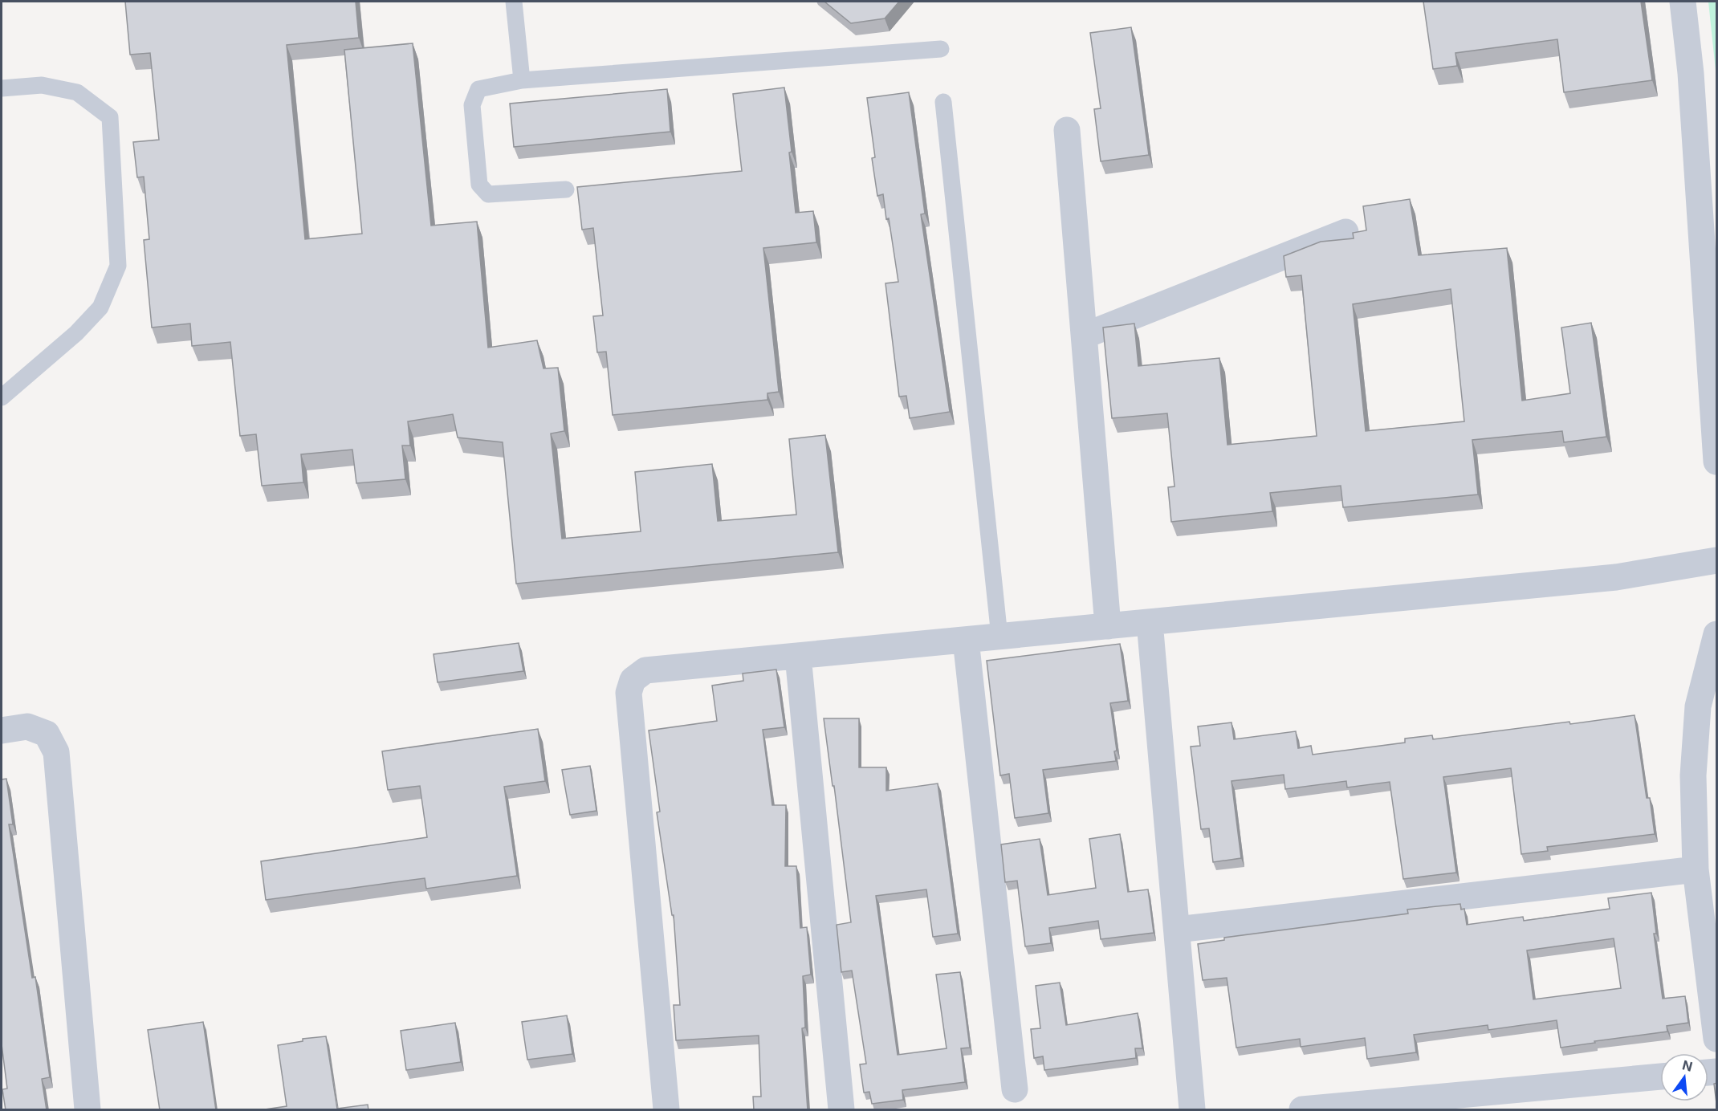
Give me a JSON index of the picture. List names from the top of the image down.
{
  "north": "top"
}
